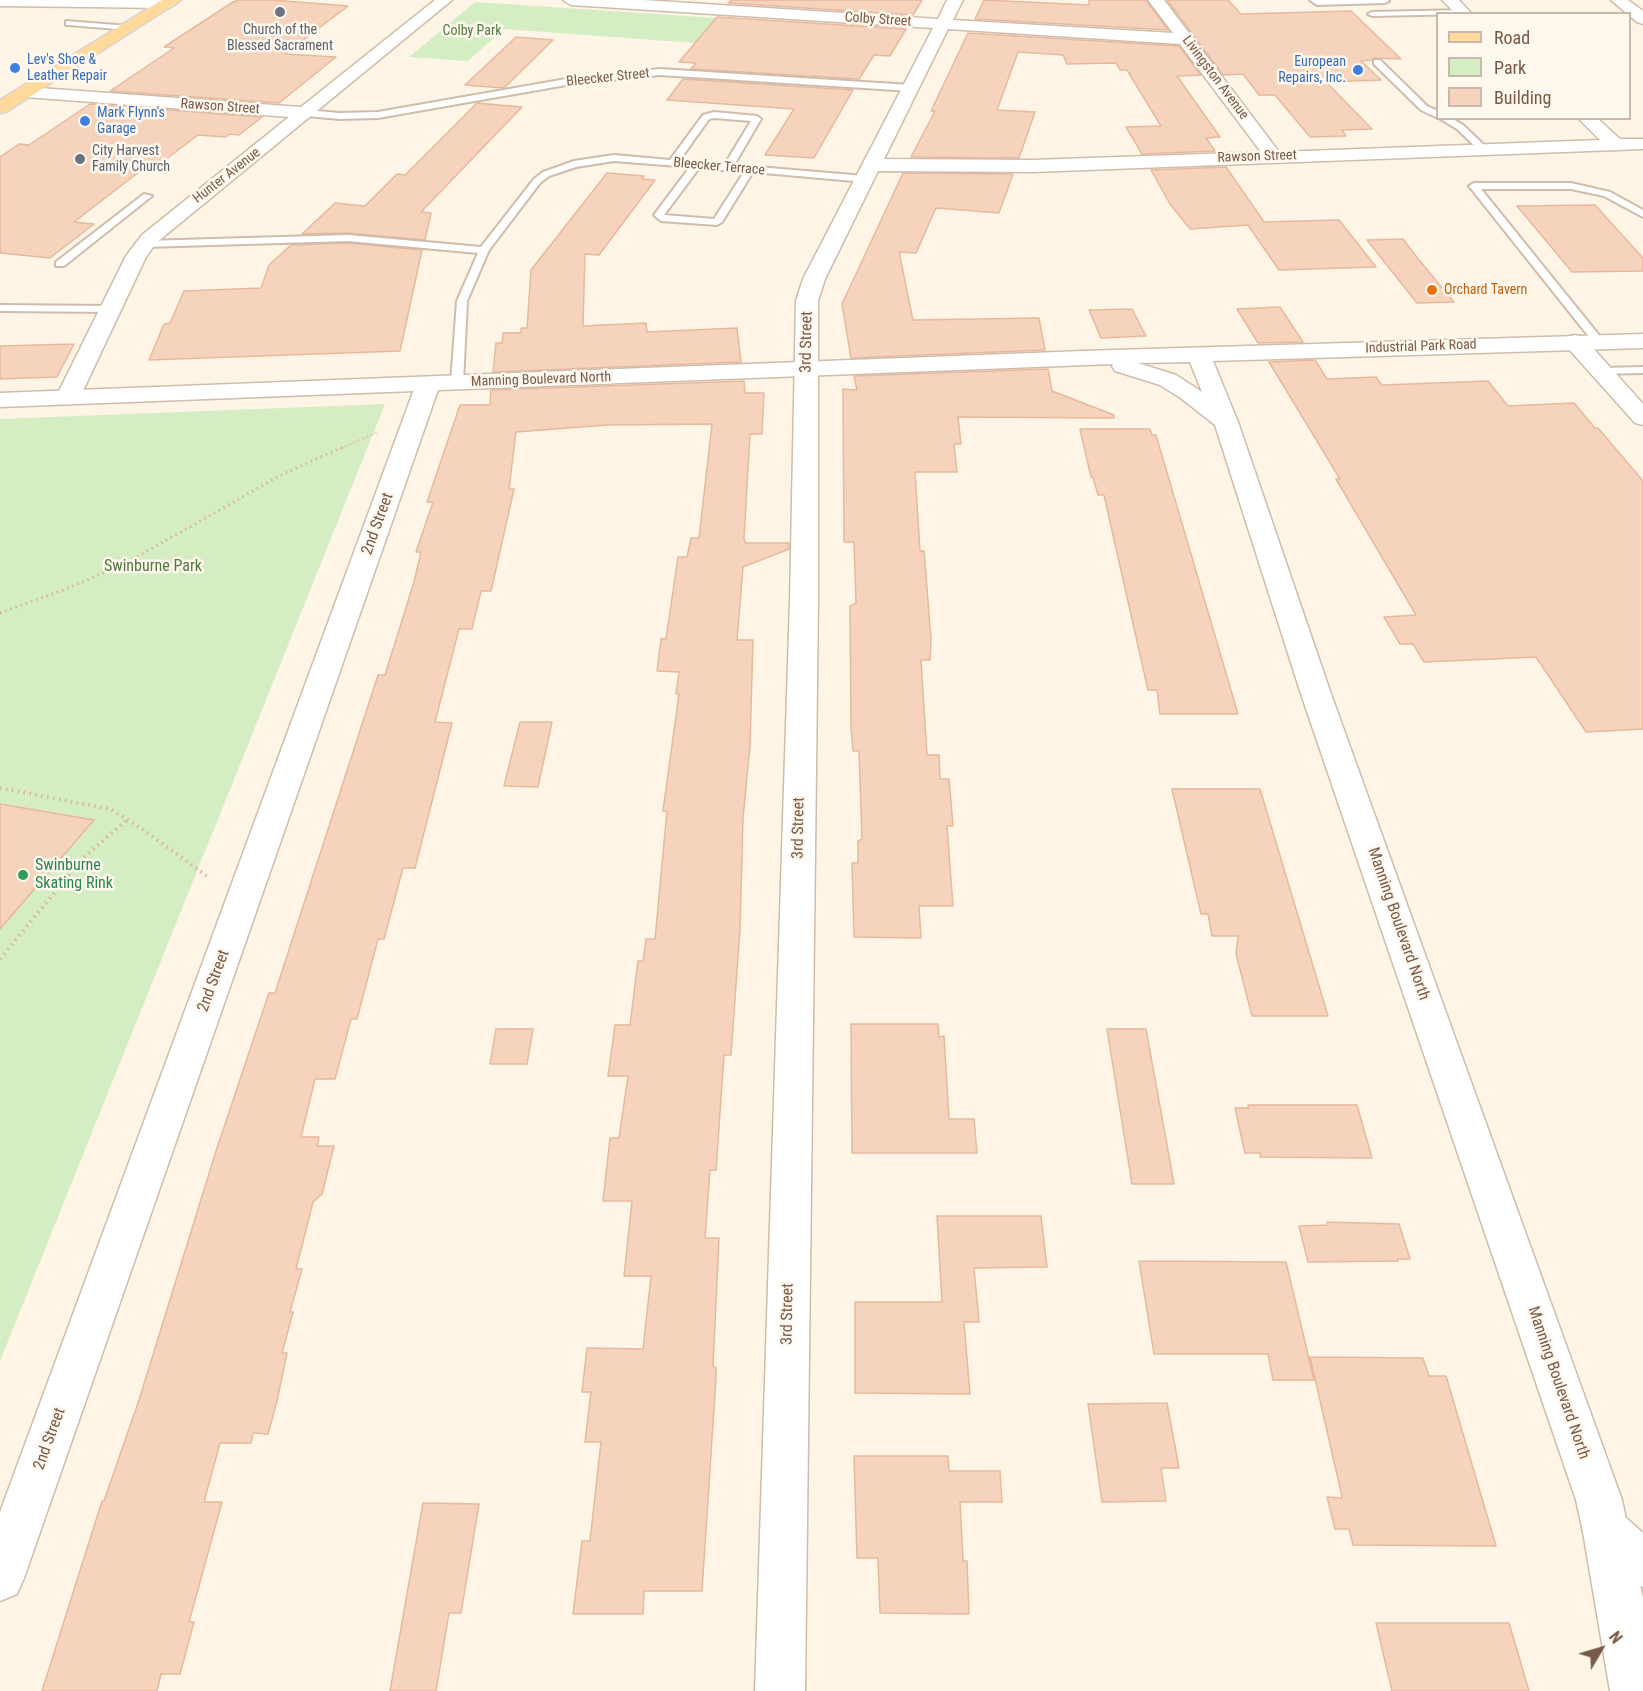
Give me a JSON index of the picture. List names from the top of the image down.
{
  "streets": {
    "street": [
      "Colby Street",
      "Livingston Avenue",
      "Rawson Street",
      "Hunter Avenue",
      "3rd Street",
      "Industrial Park Road",
      "Manning Boulevard North",
      "2nd Street"
    ],
    "lane": ["Bleecker Street", "Bleecker Terrace"]
  },
  "crossings": [
    ["Colby Street", "Livingston Avenue"],
    ["Colby Street", "3rd Street"],
    ["Bleecker Street", "Rawson Street"],
    ["Bleecker Street", "Hunter Avenue"],
    ["Bleecker Street", "3rd Street"],
    ["Livingston Avenue", "Rawson Street"],
    ["Rawson Street", "Bleecker Terrace"],
    ["Rawson Street", "Hunter Avenue"],
    ["Rawson Street", "3rd Street"],
    ["Bleecker Terrace", "3rd Street"],
    ["Bleecker Terrace", "Manning Boulevard North"],
    ["Bleecker Terrace", "2nd Street"],
    ["Hunter Avenue", "Manning Boulevard North"],
    ["3rd Street", "Manning Boulevard North"],
    ["Industrial Park Road", "Manning Boulevard North"],
    ["Manning Boulevard North", "2nd Street"]
  ],
  "parks": ["Colby Park", "Swinburne Park"],
  "places": [
    "Church of the Blessed Sacrament",
    "Lev's Shoe & Leather Repair",
    "European Repairs, Inc.",
    "Mark Flynn's Garage",
    "City Harvest Family Church",
    "Orchard Tavern",
    "Swinburne Skating Rink"
  ],
  "legend": ["Road", "Park", "Building"],
  "north": "top right"
}
